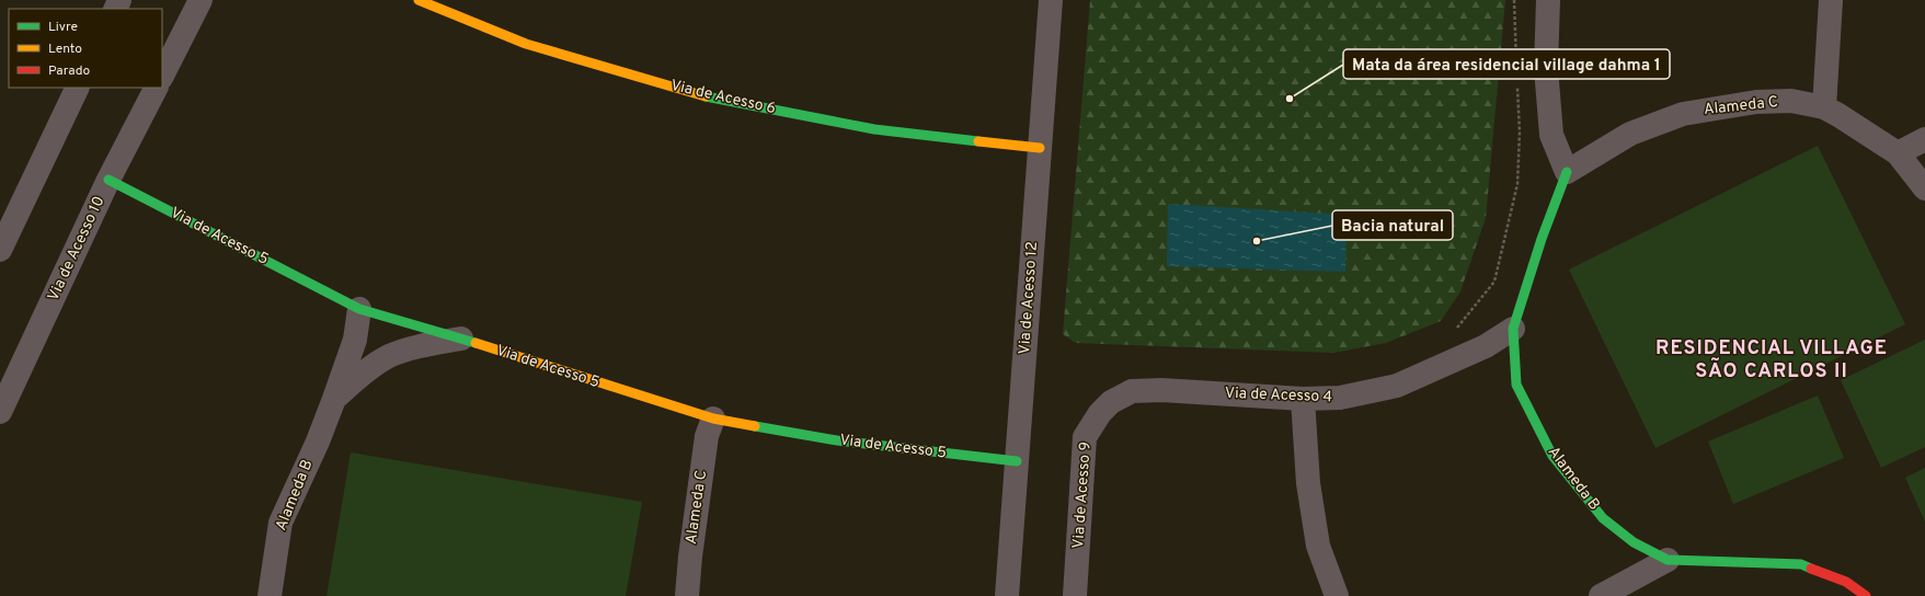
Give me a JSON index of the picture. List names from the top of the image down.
{
  "streets": {
    "street": [
      "Via de Acesso 6",
      "Alameda C",
      "Via de Acesso 5",
      "Via de Acesso 10",
      "Via de Acesso 12",
      "Via de Acesso 4",
      "Alameda B",
      "Via de Acesso 9"
    ]
  },
  "crossings": [
    ["Via de Acesso 6", "Via de Acesso 12"],
    ["Alameda C", "Via de Acesso 5"],
    ["Alameda C", "Alameda B"],
    ["Via de Acesso 5", "Via de Acesso 10"],
    ["Via de Acesso 5", "Via de Acesso 12"],
    ["Via de Acesso 5", "Alameda B"],
    ["Via de Acesso 4", "Alameda B"],
    ["Via de Acesso 4", "Via de Acesso 9"]
  ],
  "districts": ["RESIDENCIAL VILLAGE SÃO CARLOS II"],
  "places": ["Mata da área residencial village dahma 1", "Bacia natural"],
  "legend": ["Livre", "Lento", "Parado"]
}
